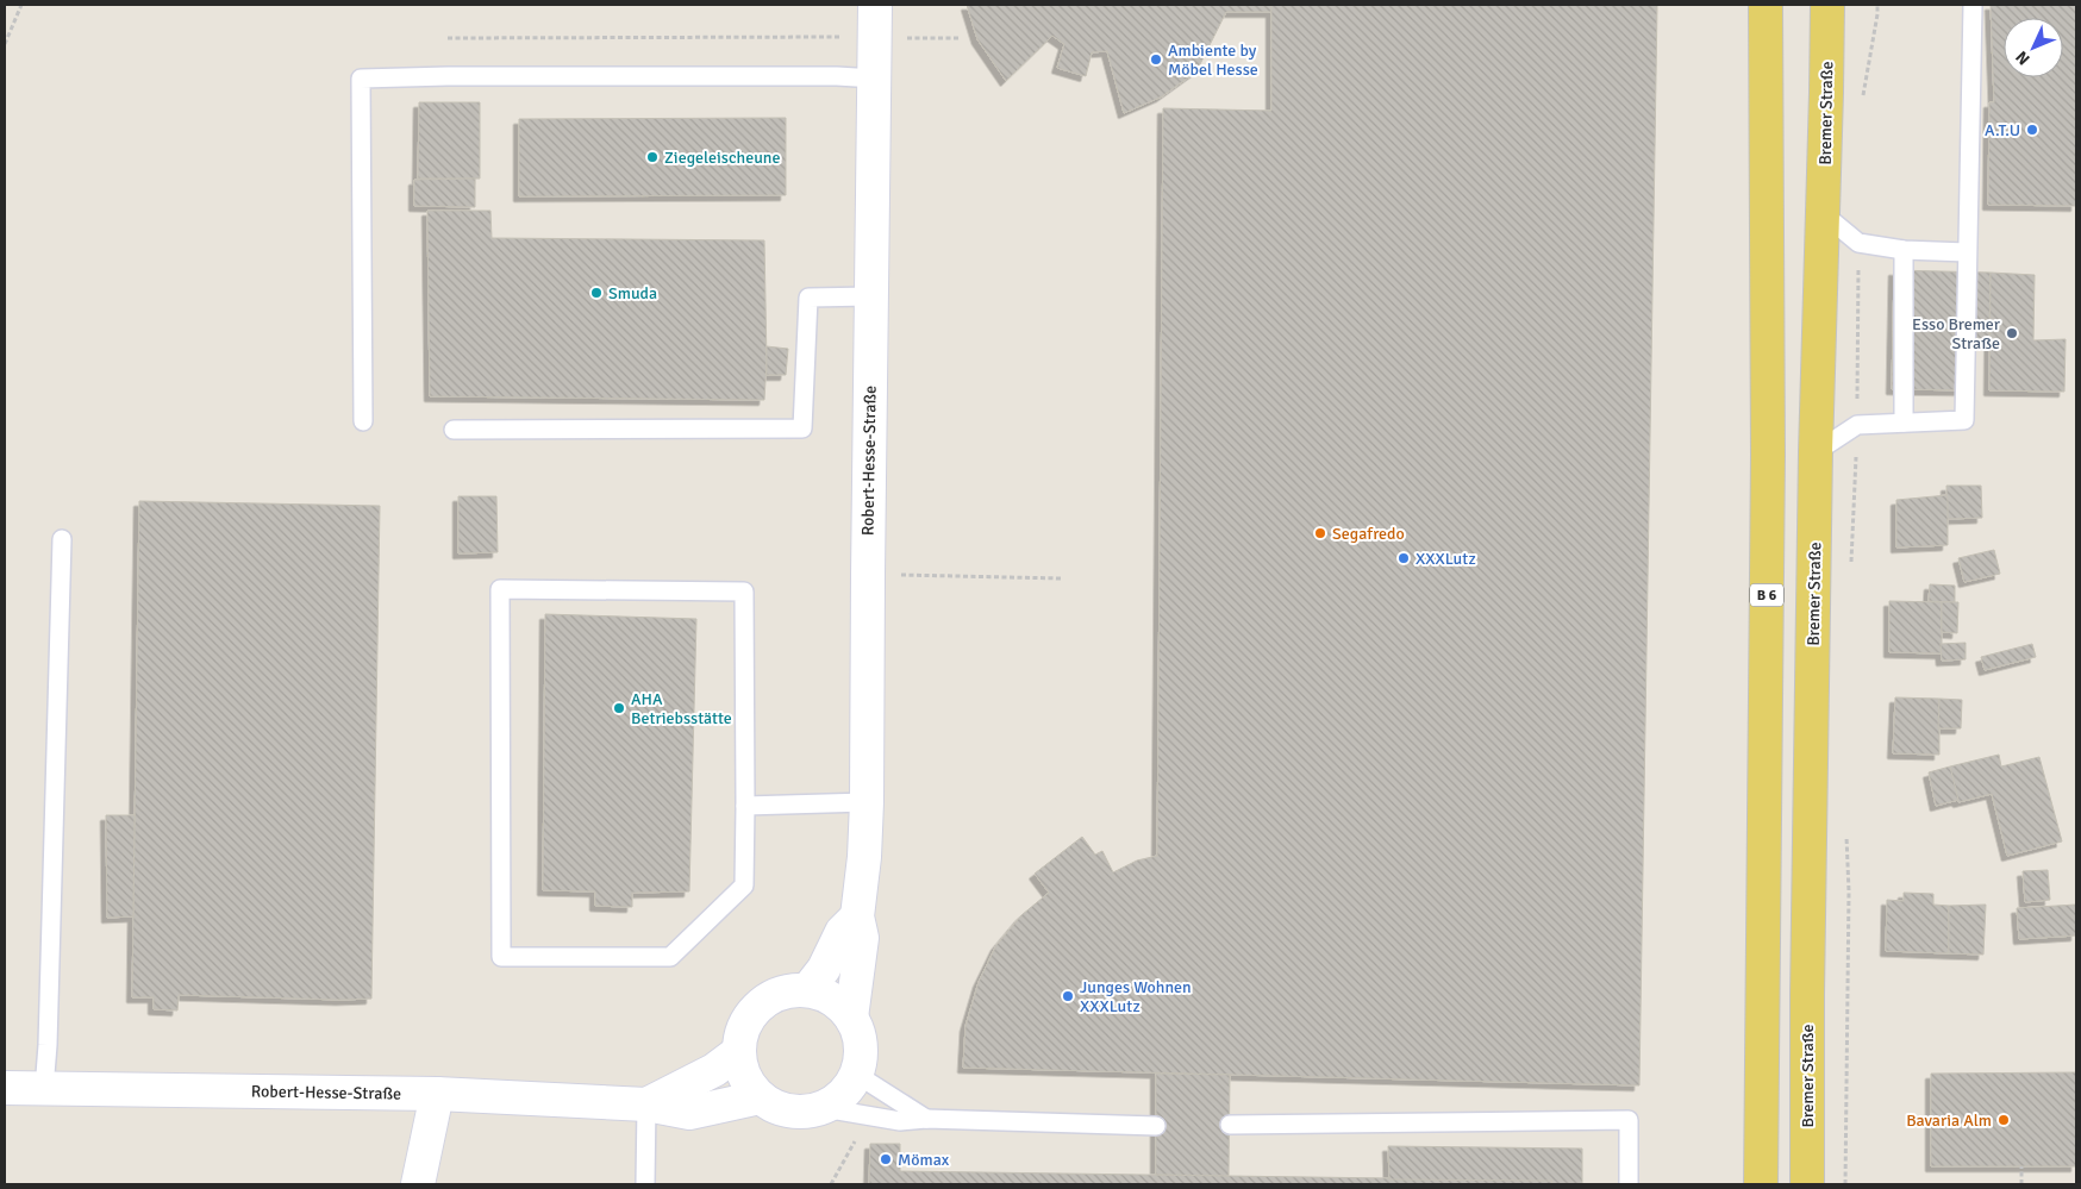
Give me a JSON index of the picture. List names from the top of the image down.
{
  "streets": {
    "main road": ["Bremer Straße", "B 6"],
    "street": ["Robert-Hesse-Straße"]
  },
  "places": [
    "Ambiente by Möbel Hesse",
    "A.T.U",
    "Ziegeleischeune",
    "Smuda",
    "Esso Bremer Straße",
    "Segafredo",
    "XXXLutz",
    "AHA Betriebsstätte",
    "Junges Wohnen XXXLutz",
    "Bavaria Alm",
    "Mömax"
  ],
  "north": "bottom left"
}
